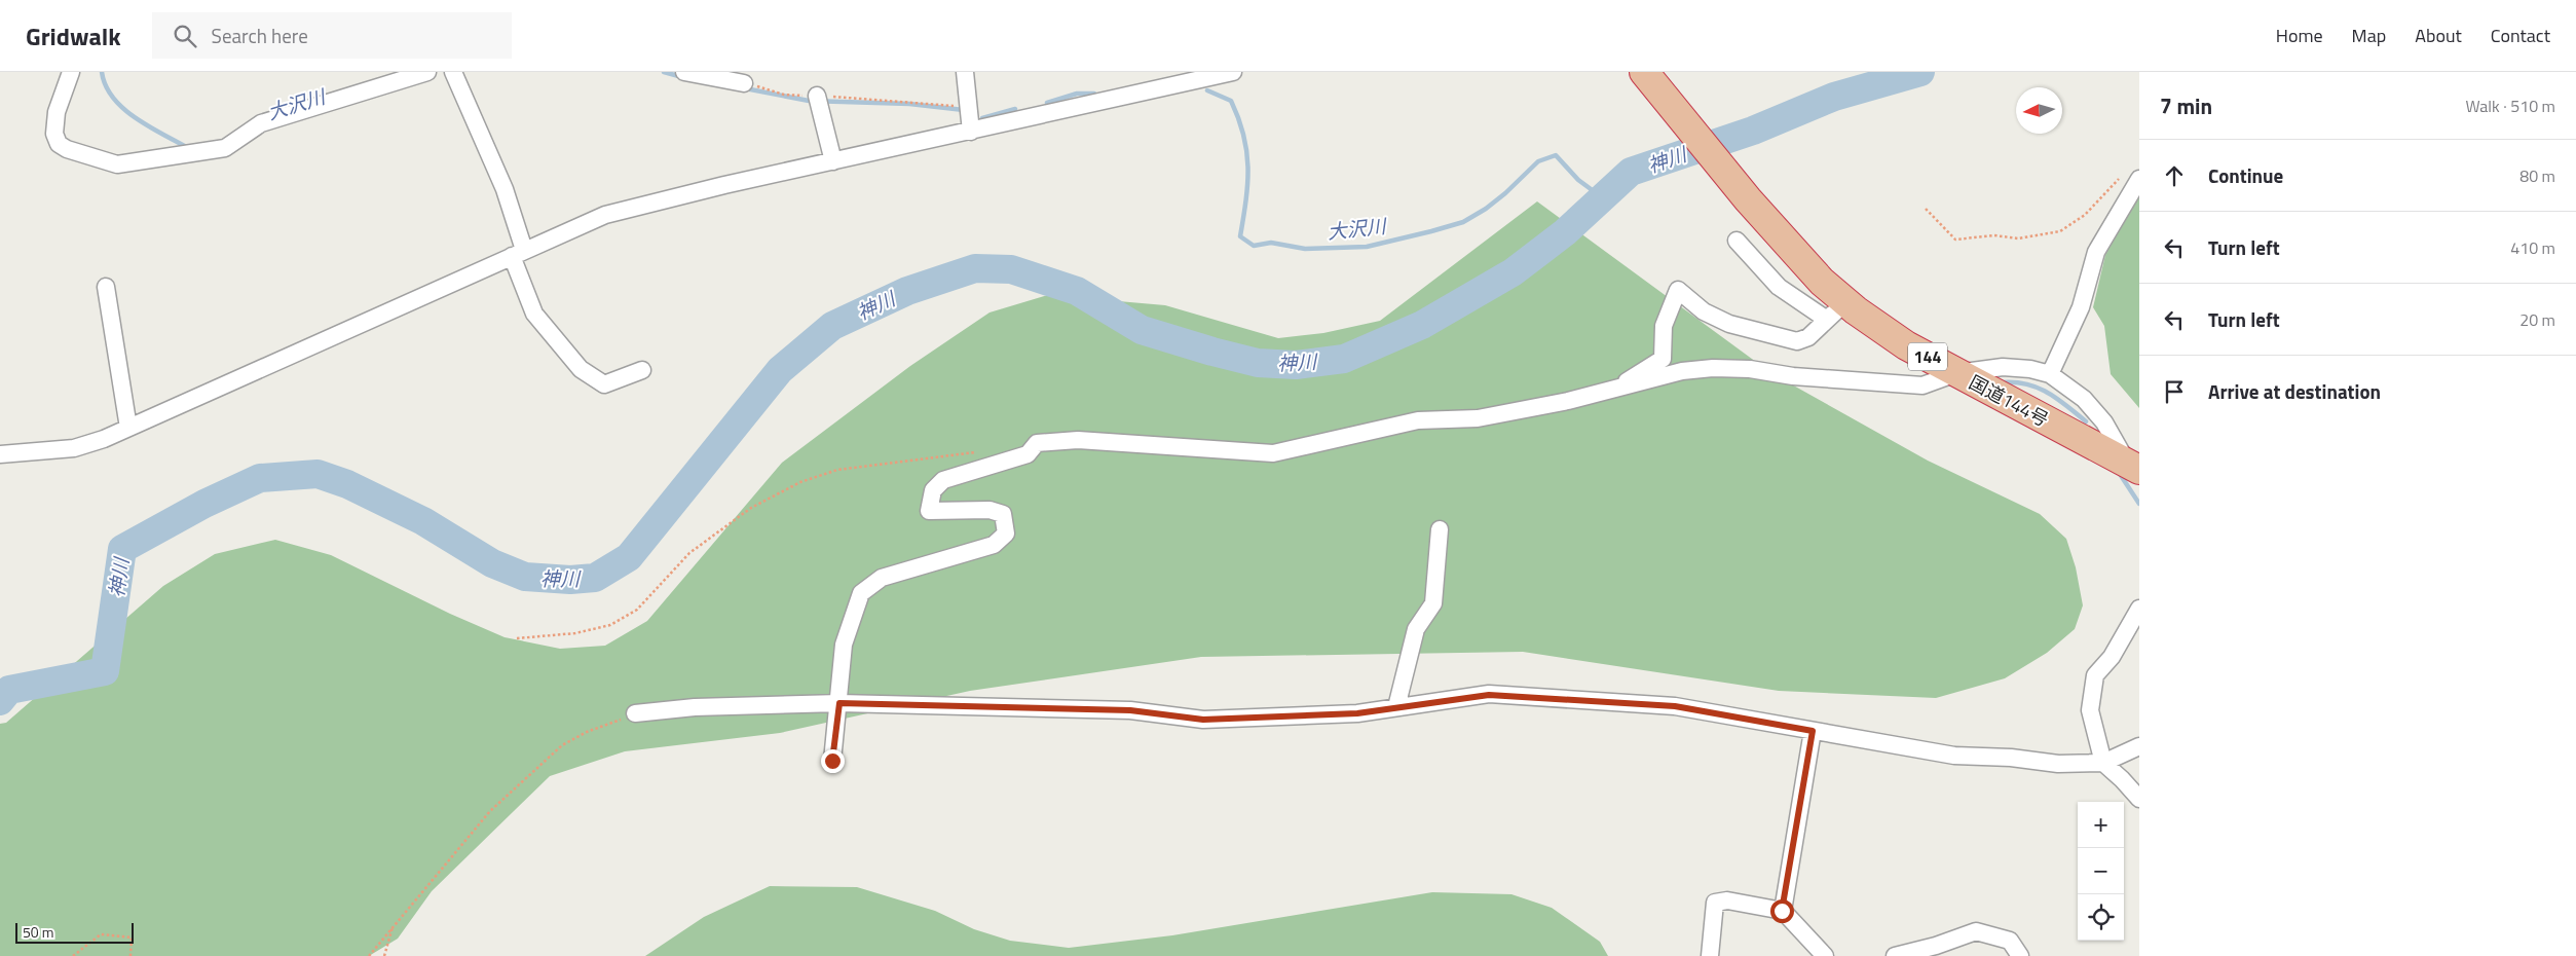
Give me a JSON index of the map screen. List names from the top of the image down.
{
  "streets": {
    "highway": ["144", "国道144号"]
  },
  "water": ["大沢川", "神川"],
  "scale_bar": "50 m",
  "north": "left",
  "page": {
    "header": "Gridwalk",
    "search": "Search here",
    "nav": [
      "Home",
      "Map",
      "About",
      "Contact"
    ],
    "heading": ["7 min", "Walk · 510 m"],
    "list": [
      ["Continue", "80 m"],
      ["Turn left", "410 m"],
      ["Turn left", "20 m"],
      "Arrive at destination"
    ],
    "map_buttons": ["+", "−"],
    "scale": "50 m"
  }
}
